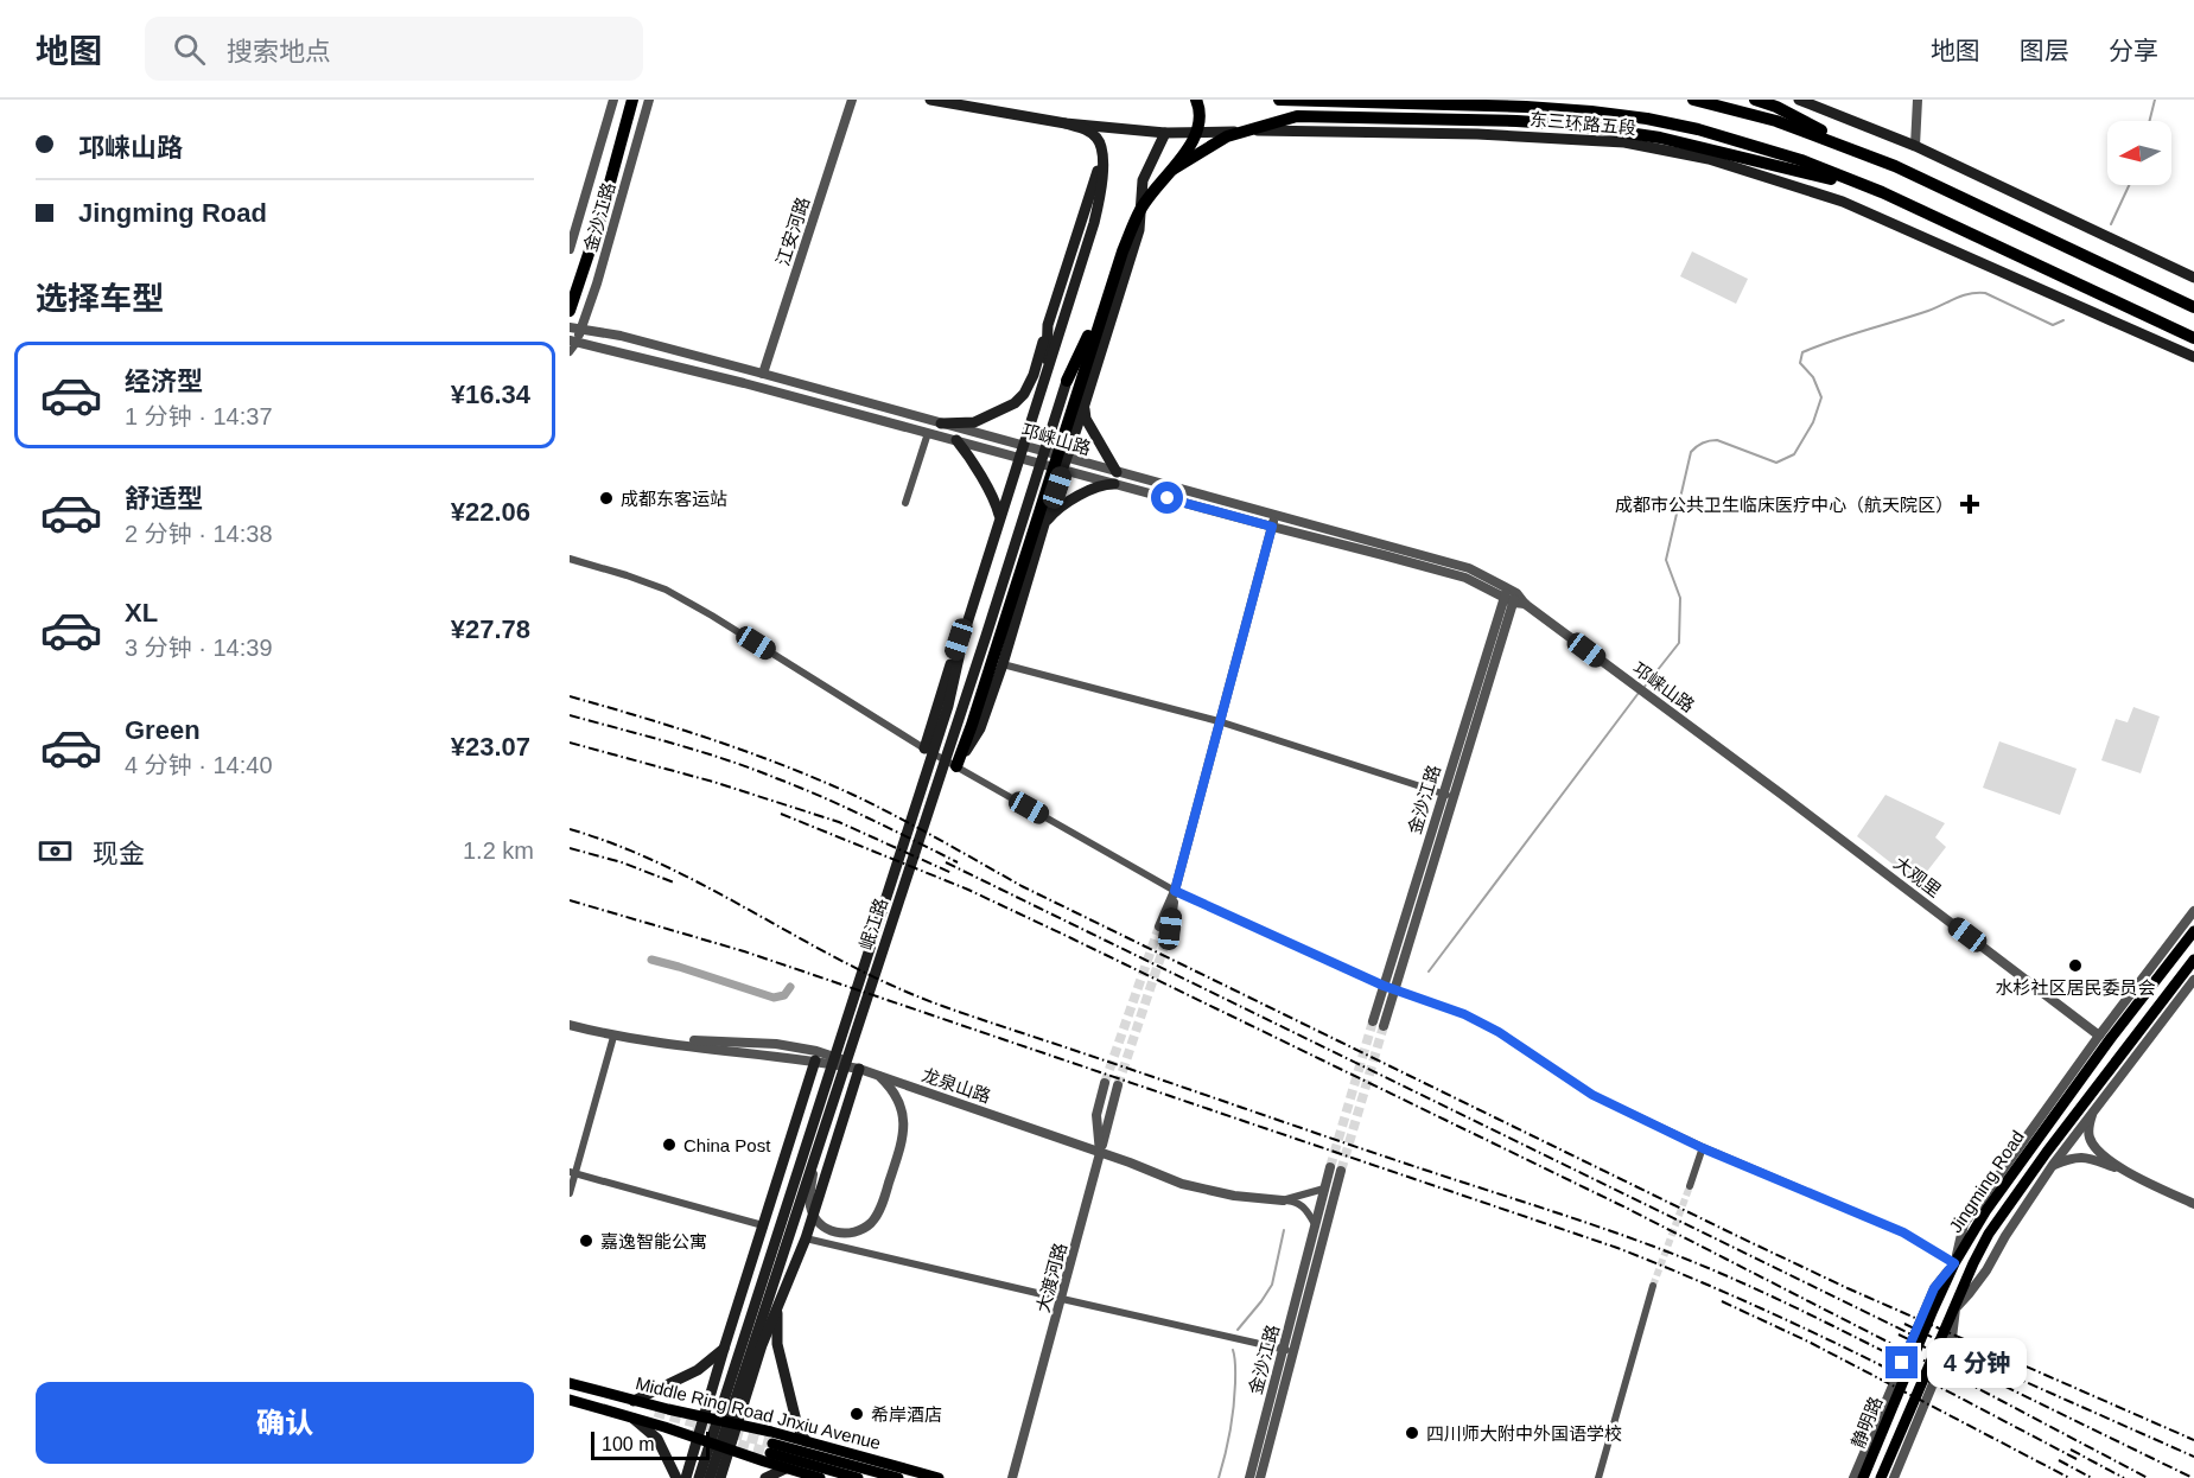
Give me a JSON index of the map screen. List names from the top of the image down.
{
  "streets": {
    "highway": ["东三环路五段"],
    "main road": [
      "岷江路",
      "Jingming Road",
      "Middle Ring Road Jnxiu Avenue",
      "静明路"
    ],
    "street": [
      "金沙江路",
      "江安河路",
      "邛崃山路",
      "大观里",
      "龙泉山路",
      "大渡河路"
    ]
  },
  "crossings": [
    ["金沙江路", "邛崃山路"],
    ["金沙江路", "龙泉山路"],
    ["江安河路", "邛崃山路"],
    ["邛崃山路", "大观里"],
    ["龙泉山路", "大渡河路"],
    ["Jingming Road", "静明路"]
  ],
  "places": {
    "other": [
      "成都东客运站",
      "水杉社区居民委员会",
      "China Post",
      "嘉逸智能公寓",
      "希岸酒店",
      "四川师大附中外国语学校"
    ],
    "health": ["成都市公共卫生临床医疗中心（航天院区）"]
  },
  "scale_bar": "100 m",
  "north": "left",
  "page": {
    "header": "地图",
    "search": "搜索地点",
    "nav": ["地图", "图层", "分享"],
    "banner": ["邛崃山路", "Jingming Road"],
    "heading": "选择车型",
    "list": [
      {
        "name": "经济型",
        "note": "1 分钟 · 14:37",
        "value": "¥16.34"
      },
      {
        "name": "舒适型",
        "note": "2 分钟 · 14:38",
        "value": "¥22.06"
      },
      {
        "name": "XL",
        "note": "3 分钟 · 14:39",
        "value": "¥27.78"
      },
      {
        "name": "Green",
        "note": "4 分钟 · 14:40",
        "value": "¥23.07"
      }
    ],
    "pay": ["现金", "1.2 km"],
    "bubble": "4 分钟",
    "buttons": "确认",
    "scale": "100 m"
  }
}
